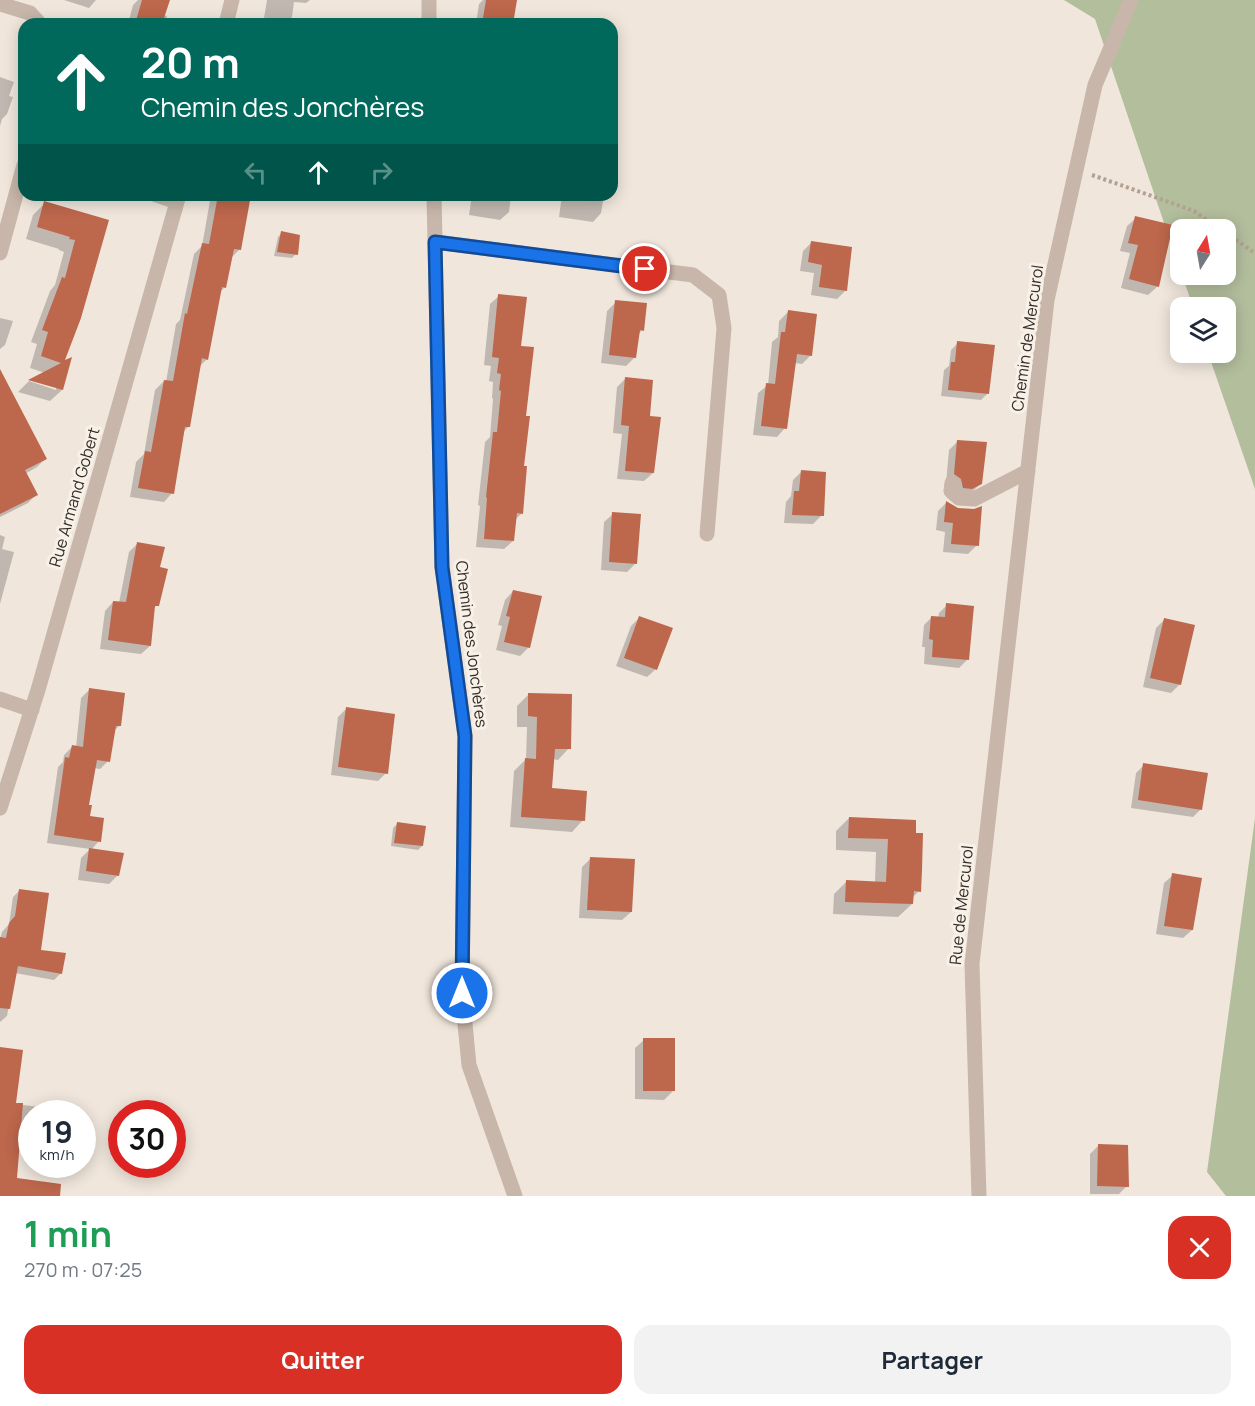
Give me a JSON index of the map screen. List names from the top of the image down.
{
  "streets": {
    "street": [
      "Chemin de Mercurol",
      "Rue Armand Gobert",
      "Chemin des Jonchères",
      "Rue de Mercurol"
    ]
  },
  "crossings": [
    ["Chemin de Mercurol", "Rue de Mercurol"]
  ],
  "north": "top",
  "page": {
    "turn": ["20 m", "Chemin des Jonchères"],
    "speed": "19 km/h",
    "limit": "30",
    "heading": ["1 min", "270 m · 07:25"],
    "buttons": ["Quitter", "Partager"]
  }
}
